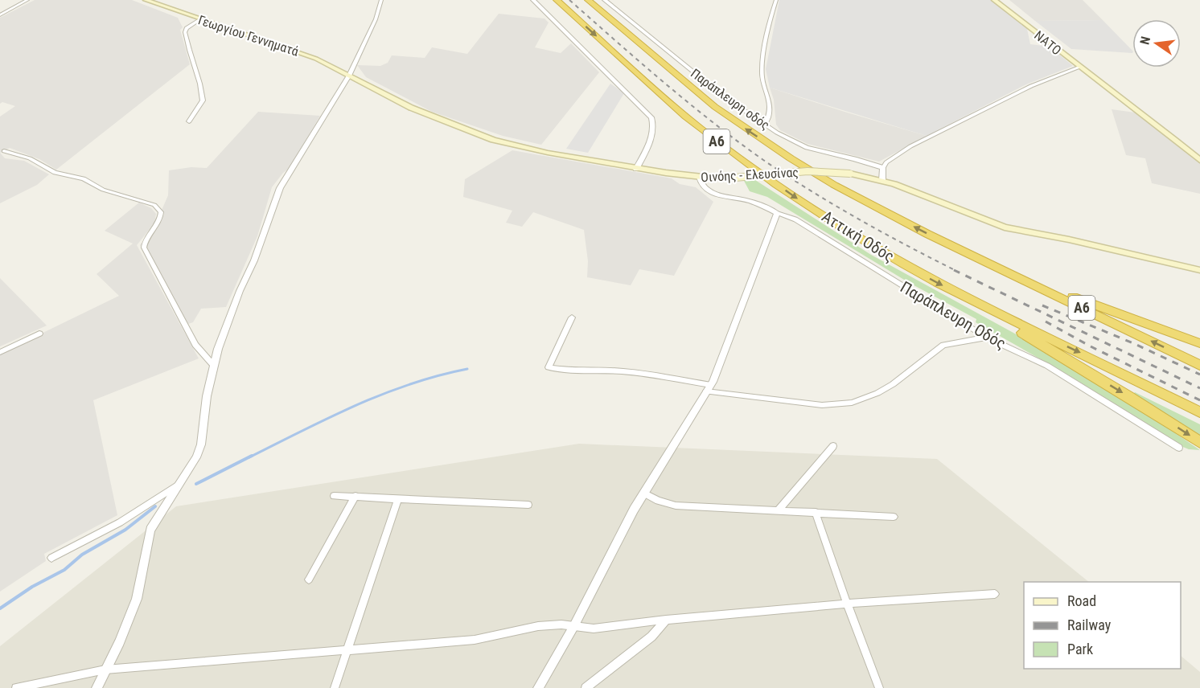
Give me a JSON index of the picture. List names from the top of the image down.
{
  "streets": {
    "highway": ["Α6", "Αττική Οδός"],
    "main road": ["Γεωργίου Γεννηματά", "ΝΑΤΟ", "Οινόης - Ελευσίνας"],
    "street": ["Παράπλευρη οδός", "Παράπλευρη Οδός"]
  },
  "crossings": [
    ["Γεωργίου Γεννηματά", "Οινόης - Ελευσίνας"]
  ],
  "legend": ["Road", "Railway", "Park"],
  "north": "left"
}
